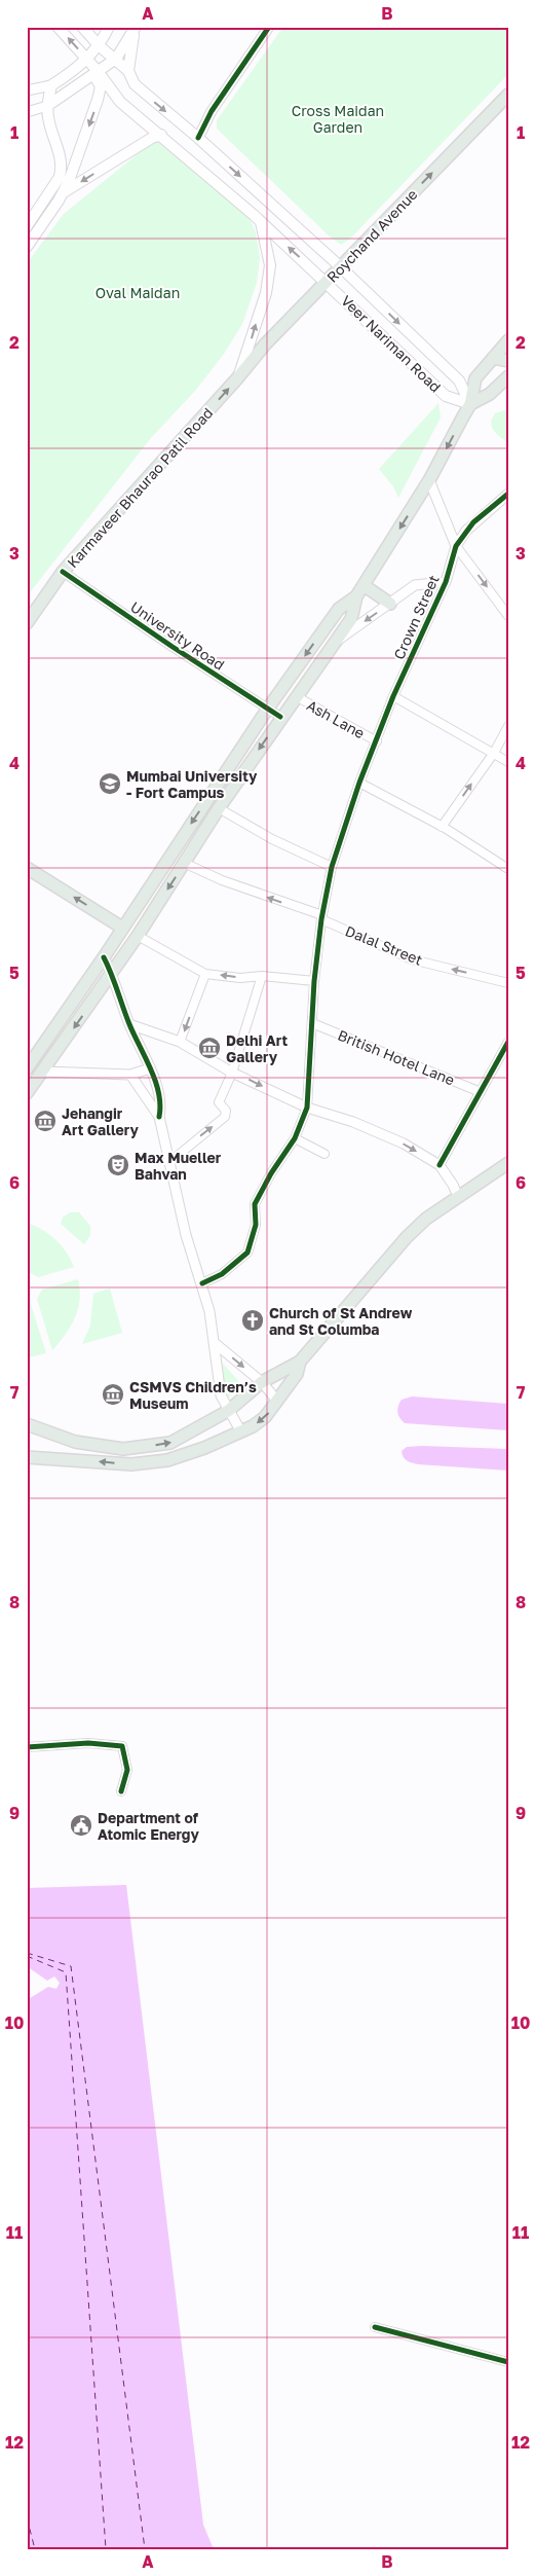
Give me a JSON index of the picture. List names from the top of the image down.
{
  "streets": {
    "main road": ["Roychand Avenue", "Veer Nariman Road", "Karmaveer Bhaurao Patil Road"],
    "street": [
      "Crown Street",
      "University Road",
      "Ash Lane",
      "Dalal Street",
      "British Hotel Lane"
    ]
  },
  "crossings": [
    ["Roychand Avenue", "Veer Nariman Road"],
    ["Roychand Avenue", "Karmaveer Bhaurao Patil Road"],
    ["Karmaveer Bhaurao Patil Road", "University Road"],
    ["Crown Street", "Ash Lane"],
    ["Crown Street", "Dalal Street"],
    ["Crown Street", "British Hotel Lane"]
  ],
  "one_way": ["Roychand Avenue", "Karmaveer Bhaurao Patil Road"],
  "parks": ["Cross Maidan Garden", "Oval Maidan"],
  "places": {
    "school or university": ["Mumbai University - Fort Campus"],
    "museum": ["Delhi Art Gallery", "Jehangir Art Gallery", "CSMVS Children’s Museum"],
    "theatre": ["Max Mueller Bahvan"],
    "church": ["Church of St Andrew and St Columba"],
    "public building": ["Department of Atomic Energy"]
  },
  "grid": {
    "columns": ["A", "B"],
    "rows": [
      "1",
      "2",
      "3",
      "4",
      "5",
      "6",
      "7",
      "8",
      "9",
      "10",
      "11",
      "12"
    ]
  }
}
